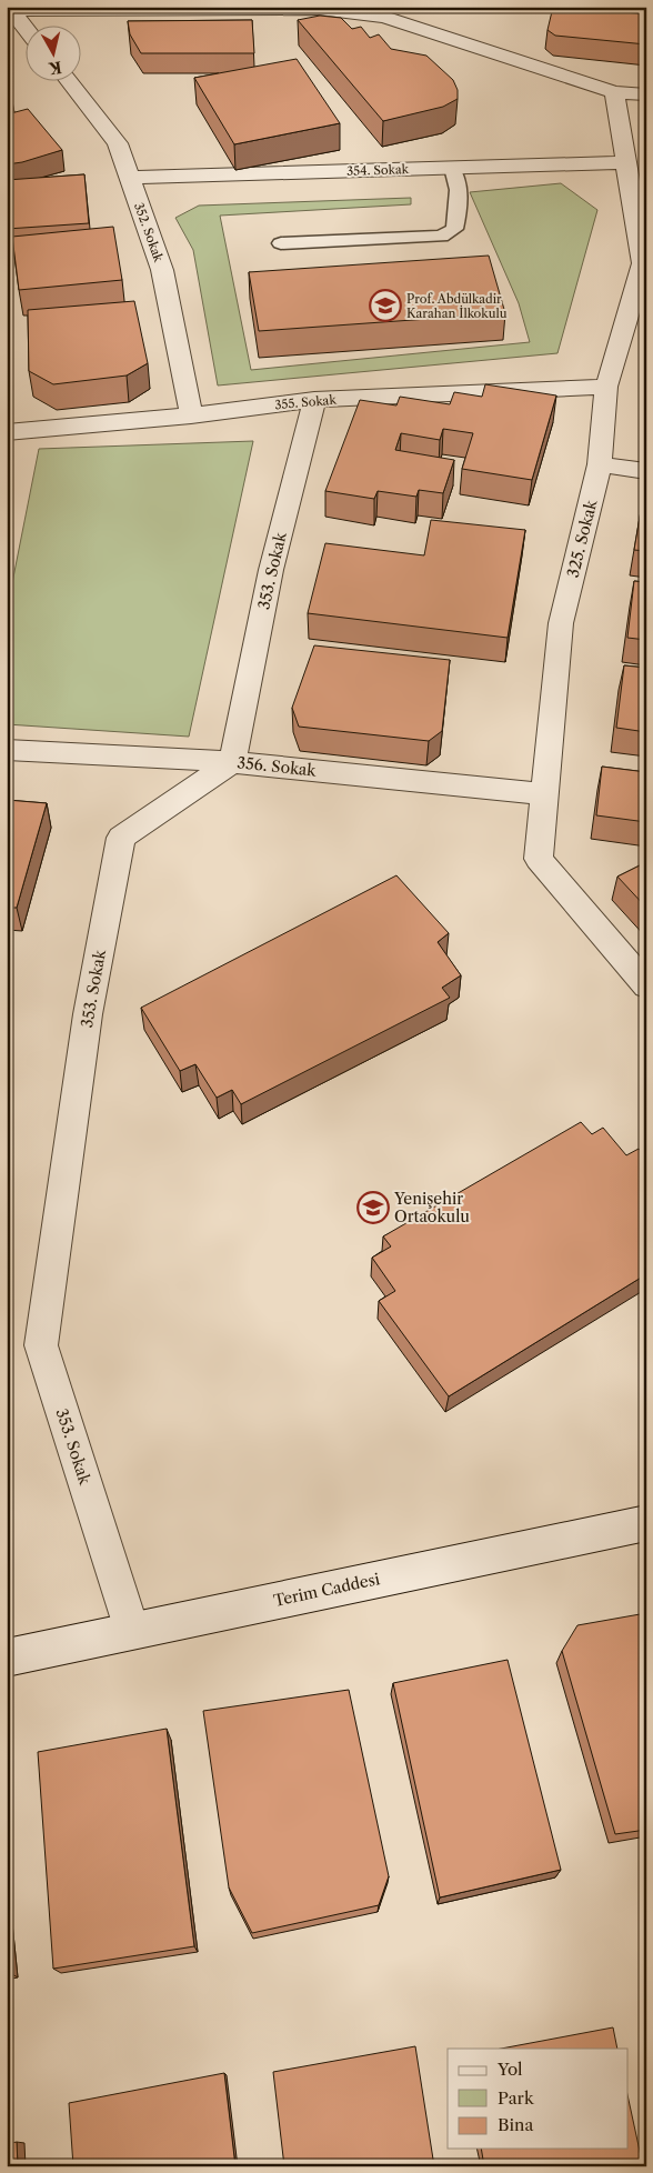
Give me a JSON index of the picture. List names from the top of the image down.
{
  "streets": {
    "street": [
      "354. Sokak",
      "352. Sokak",
      "355. Sokak",
      "325. Sokak",
      "353. Sokak",
      "356. Sokak",
      "Terim Caddesi"
    ]
  },
  "crossings": [
    ["354. Sokak", "352. Sokak"],
    ["354. Sokak", "325. Sokak"],
    ["352. Sokak", "355. Sokak"],
    ["355. Sokak", "325. Sokak"],
    ["355. Sokak", "353. Sokak"],
    ["325. Sokak", "356. Sokak"],
    ["353. Sokak", "356. Sokak"],
    ["353. Sokak", "Terim Caddesi"]
  ],
  "places": {
    "school or university": ["Prof. Abdülkadir Karahan İlkokulu", "Yenişehir Ortaokulu"]
  },
  "legend": ["Yol", "Park", "Bina"],
  "north": "bottom"
}
